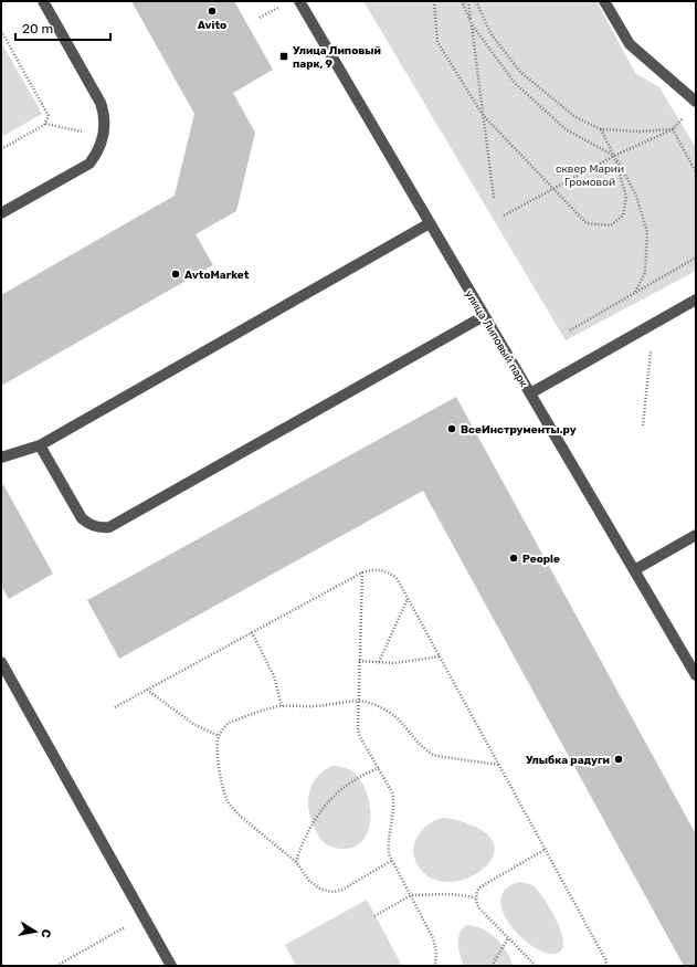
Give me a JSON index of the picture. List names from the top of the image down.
{
  "streets": {
    "street": ["улица Липовый парк"]
  },
  "parks": ["сквер Марии Громовой"],
  "places": {
    "other": [
      "Avito",
      "AvtoMarket",
      "ВсеИнструменты.ру",
      "People",
      "Улыбка радуги"
    ],
    "transit": ["Улица Липовый парк, 9"]
  },
  "scale_bar": "20 m",
  "north": "right"
}
